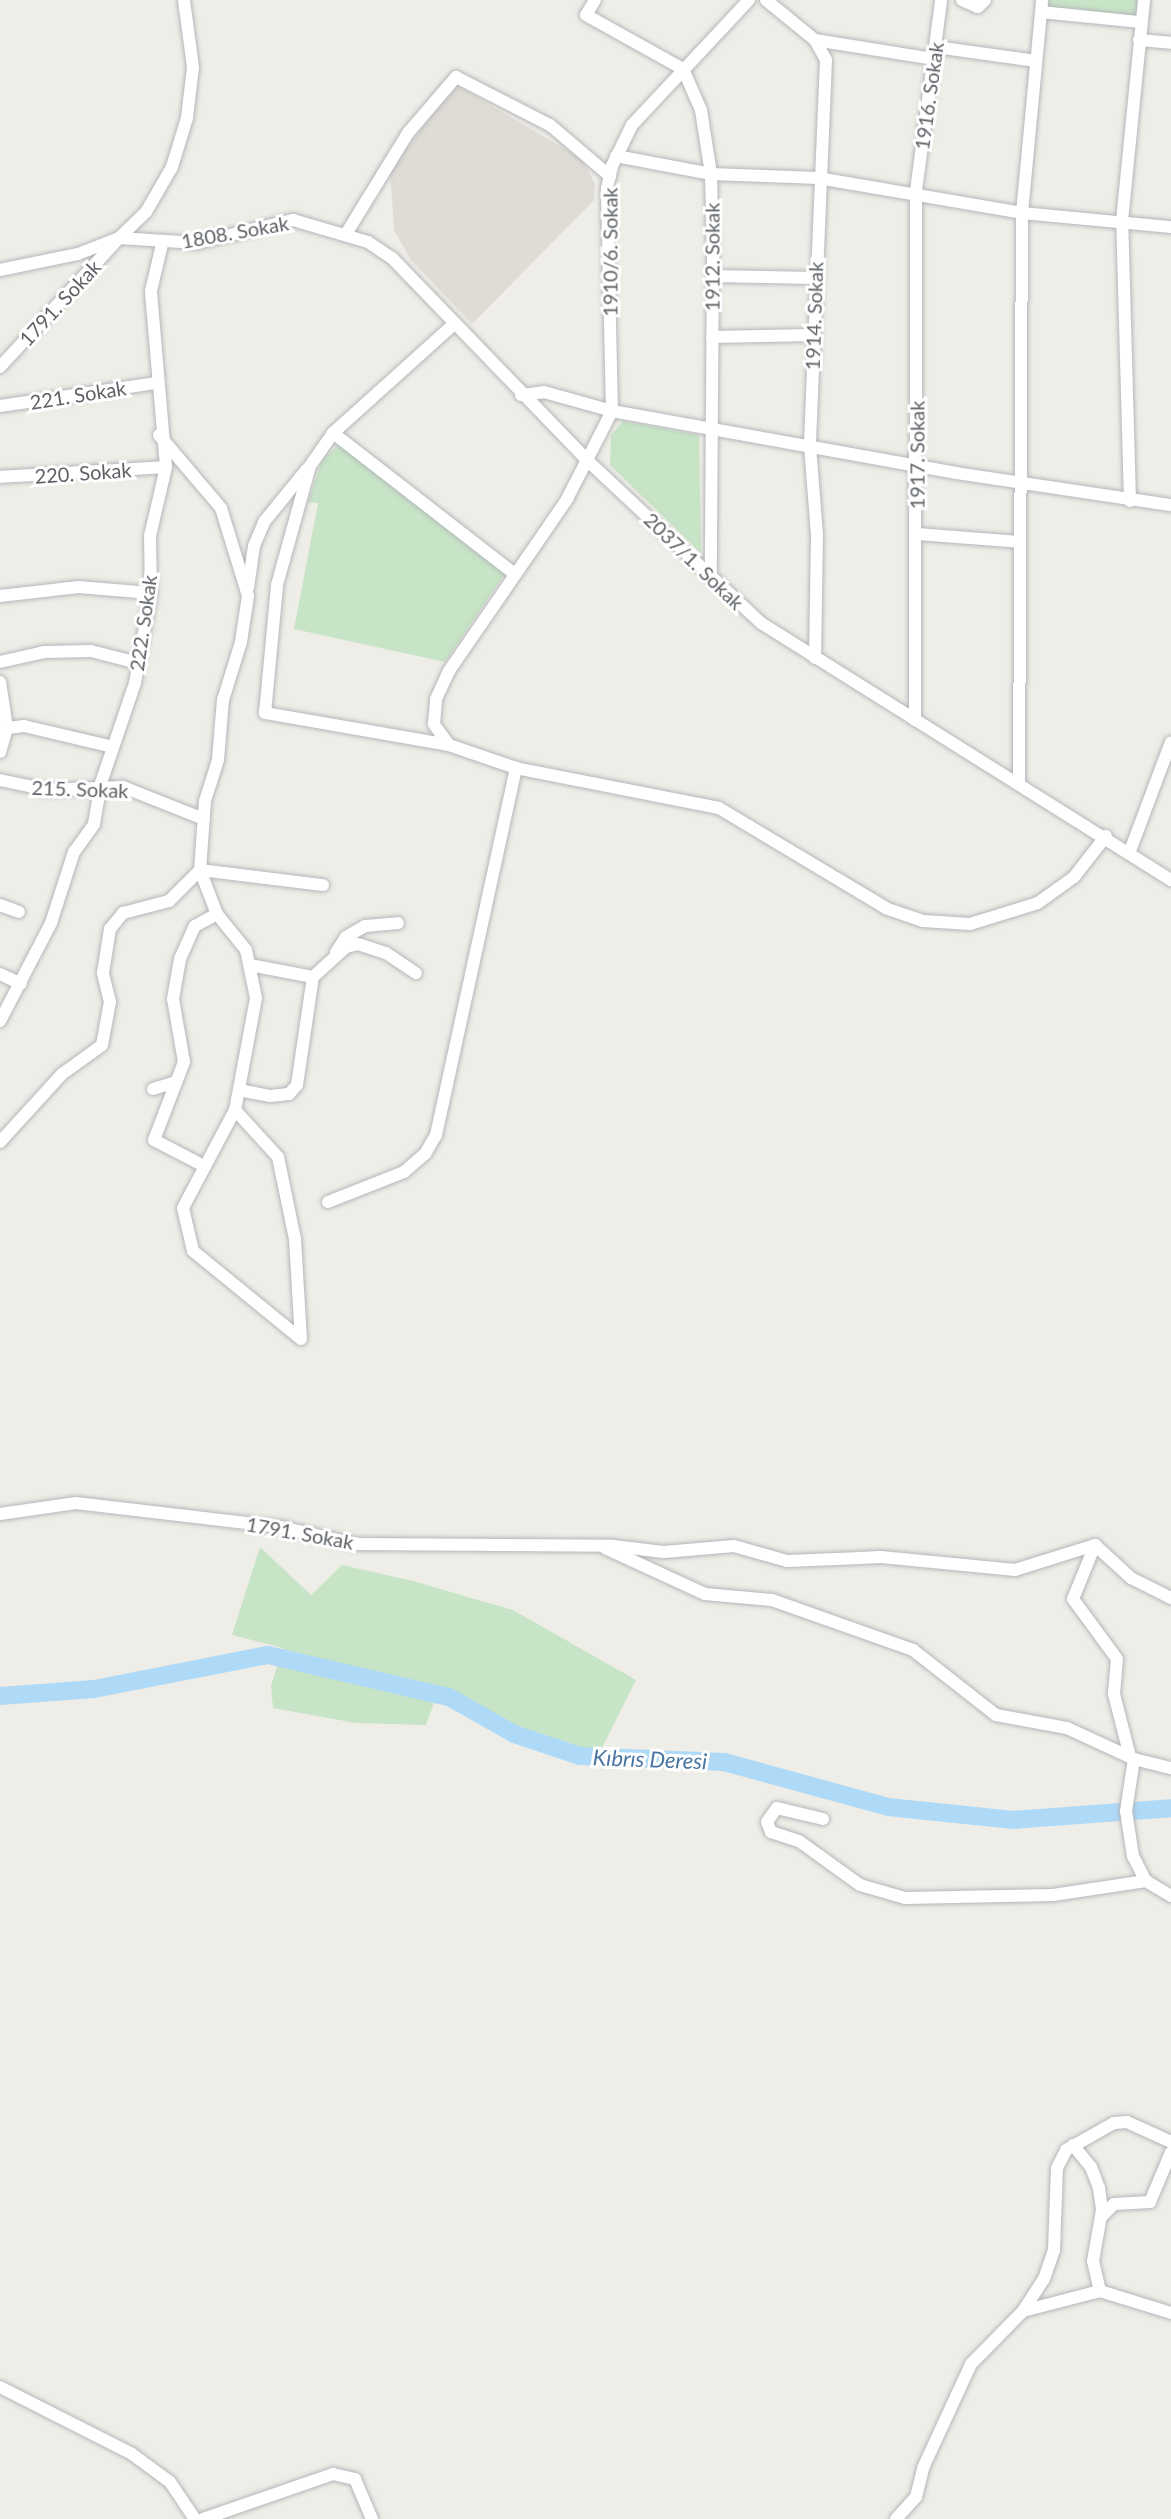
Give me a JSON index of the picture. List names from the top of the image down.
{
  "streets": {
    "street": [
      "1916. Sokak",
      "1808. Sokak",
      "1910/6. Sokak",
      "1912. Sokak",
      "1791. Sokak",
      "1914. Sokak",
      "221. Sokak",
      "1917. Sokak",
      "220. Sokak",
      "2037/1. Sokak",
      "222. Sokak",
      "215. Sokak"
    ]
  },
  "crossings": [
    ["1916. Sokak", "1917. Sokak"],
    ["1808. Sokak", "1791. Sokak"],
    ["1808. Sokak", "2037/1. Sokak"],
    ["1808. Sokak", "222. Sokak"],
    ["1910/6. Sokak", "1912. Sokak"],
    ["1912. Sokak", "2037/1. Sokak"],
    ["1914. Sokak", "2037/1. Sokak"],
    ["221. Sokak", "222. Sokak"],
    ["1917. Sokak", "2037/1. Sokak"],
    ["220. Sokak", "222. Sokak"],
    ["222. Sokak", "215. Sokak"]
  ],
  "water": ["Kıbrıs Deresi"]
}
